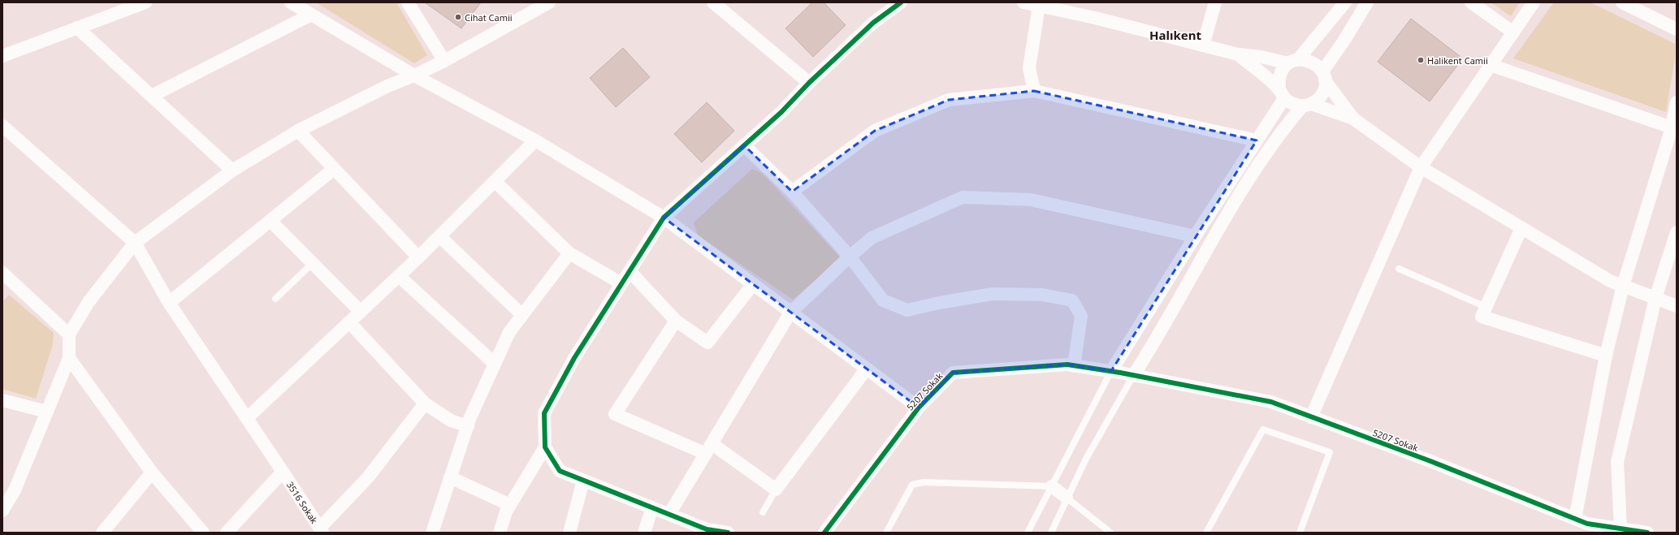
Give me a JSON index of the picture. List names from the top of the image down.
{
  "streets": {
    "street": ["5207 Sokak", "3516 Sokak"]
  },
  "districts": ["Halıkent"],
  "places": ["Cihat Camii", "Halikent Camii"]
}
